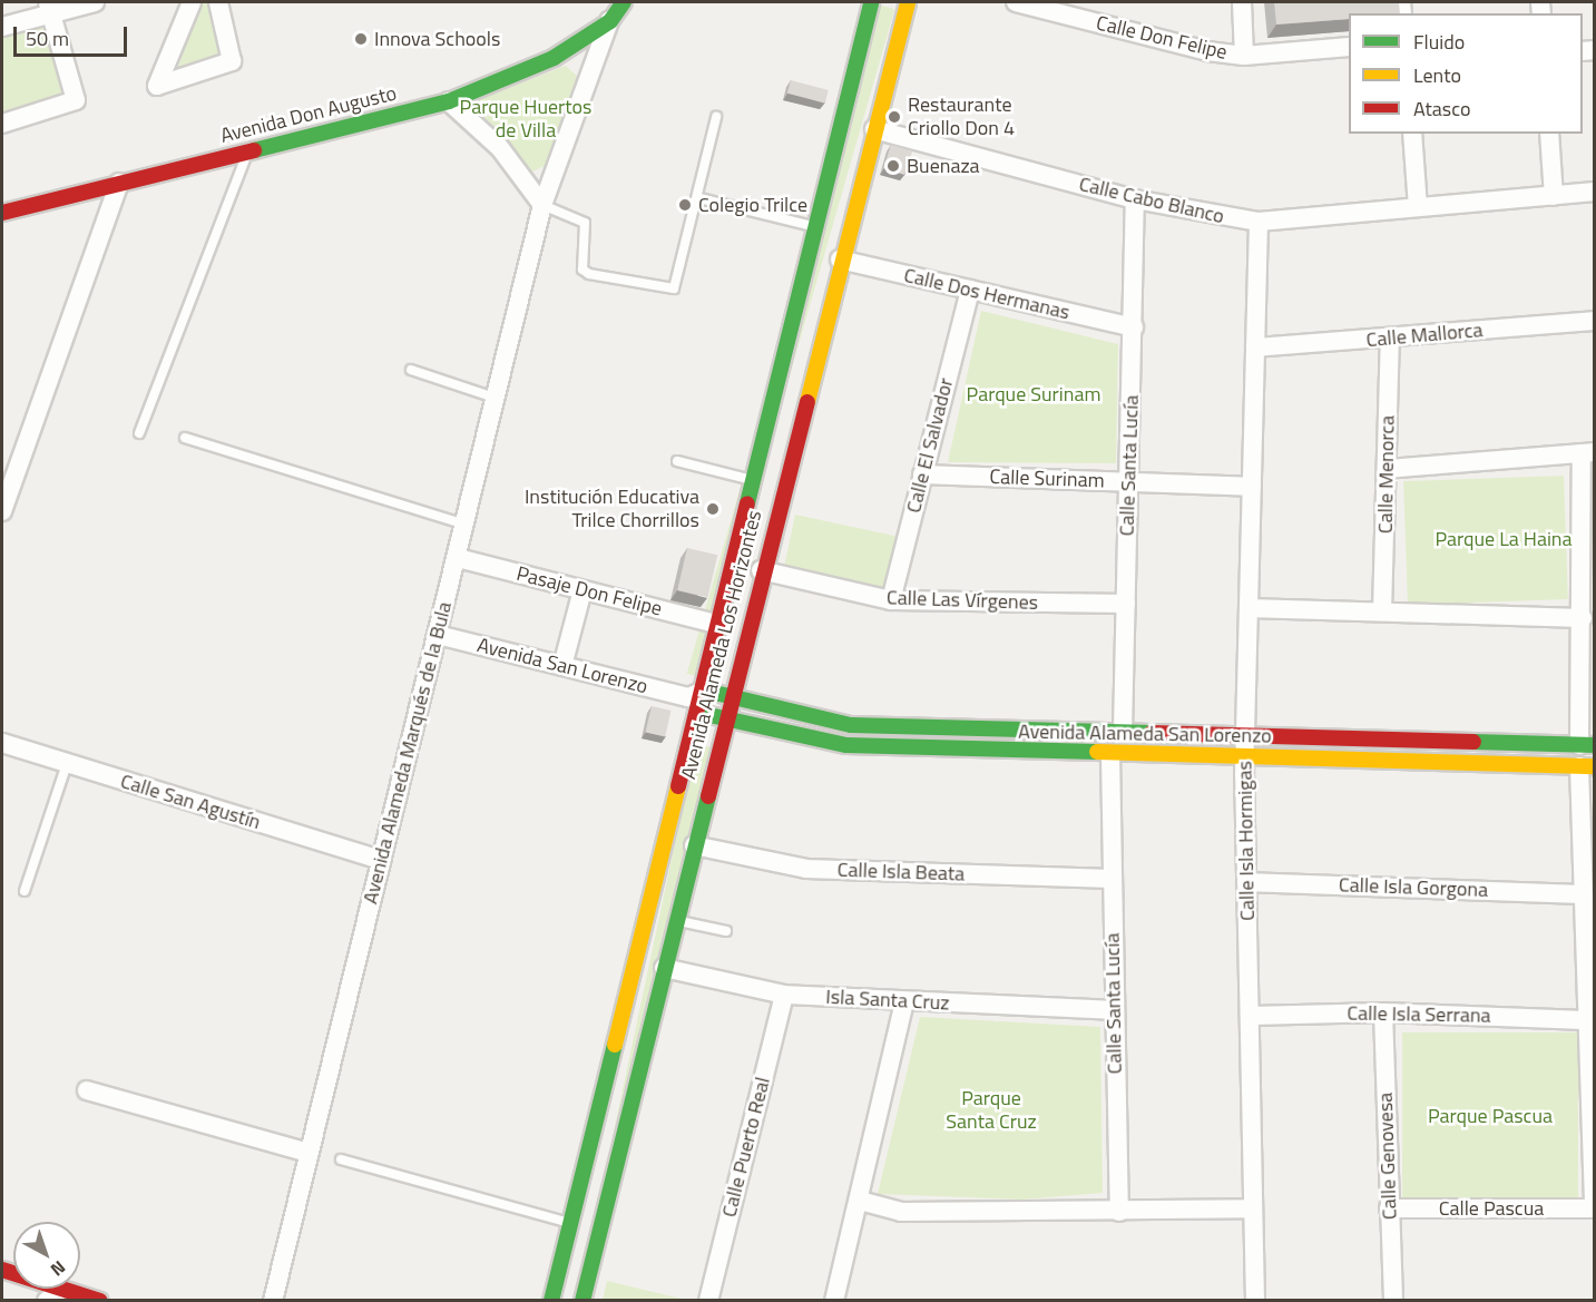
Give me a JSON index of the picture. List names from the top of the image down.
{
  "streets": {
    "main road": [
      "Avenida Don Augusto",
      "Avenida Alameda Los Horizontes",
      "Avenida Alameda San Lorenzo",
      "Avenida Alameda Marqués de la Bula"
    ],
    "street": [
      "Calle Don Felipe",
      "Calle Cabo Blanco",
      "Calle Dos Hermanas",
      "Calle Mallorca",
      "Calle El Salvador",
      "Calle Santa Lucía",
      "Calle Menorca",
      "Calle Surinam",
      "Pasaje Don Felipe",
      "Calle Las Vírgenes",
      "Avenida San Lorenzo",
      "Calle San Agustín",
      "Calle Isla Hormigas",
      "Calle Isla Beata",
      "Calle Isla Gorgona",
      "Isla Santa Cruz",
      "Calle Isla Serrana",
      "Calle Puerto Real",
      "Calle Genovesa",
      "Calle Pascua"
    ]
  },
  "crossings": [
    ["Avenida Don Augusto", "Avenida Alameda Marqués de la Bula"],
    ["Calle Cabo Blanco", "Calle Santa Lucía"],
    ["Calle Cabo Blanco", "Avenida Alameda Los Horizontes"],
    ["Calle Cabo Blanco", "Calle Isla Hormigas"],
    ["Calle Dos Hermanas", "Calle El Salvador"],
    ["Calle Dos Hermanas", "Calle Santa Lucía"],
    ["Calle Dos Hermanas", "Avenida Alameda Los Horizontes"],
    ["Calle Mallorca", "Calle Menorca"],
    ["Calle Mallorca", "Calle Isla Hormigas"],
    ["Calle El Salvador", "Calle Surinam"],
    ["Calle El Salvador", "Calle Las Vírgenes"],
    ["Calle Santa Lucía", "Calle Surinam"],
    ["Calle Santa Lucía", "Calle Las Vírgenes"],
    ["Calle Santa Lucía", "Avenida Alameda San Lorenzo"],
    ["Calle Santa Lucía", "Calle Isla Beata"],
    ["Calle Santa Lucía", "Isla Santa Cruz"],
    ["Calle Surinam", "Calle Isla Hormigas"],
    ["Pasaje Don Felipe", "Avenida Alameda Los Horizontes"],
    ["Pasaje Don Felipe", "Avenida Alameda Marqués de la Bula"],
    ["Calle Las Vírgenes", "Avenida Alameda Los Horizontes"],
    ["Avenida Alameda Los Horizontes", "Avenida San Lorenzo"],
    ["Avenida Alameda Los Horizontes", "Avenida Alameda San Lorenzo"],
    ["Avenida Alameda Los Horizontes", "Calle Isla Beata"],
    ["Avenida Alameda Los Horizontes", "Isla Santa Cruz"],
    ["Avenida San Lorenzo", "Avenida Alameda San Lorenzo"],
    ["Avenida San Lorenzo", "Avenida Alameda Marqués de la Bula"],
    ["Avenida Alameda San Lorenzo", "Calle Isla Hormigas"],
    ["Avenida Alameda Marqués de la Bula", "Calle San Agustín"],
    ["Calle Isla Hormigas", "Calle Isla Gorgona"],
    ["Calle Isla Hormigas", "Calle Isla Serrana"],
    ["Isla Santa Cruz", "Calle Puerto Real"],
    ["Calle Isla Serrana", "Calle Genovesa"],
    ["Calle Genovesa", "Calle Pascua"]
  ],
  "parks": [
    "Parque Huertos de Villa",
    "Parque Surinam",
    "Parque La Haina",
    "Parque Santa Cruz",
    "Parque Pascua"
  ],
  "places": [
    "Innova Schools",
    "Restaurante Criollo Don 4",
    "Buenaza",
    "Colegio Trilce",
    "Institución Educativa Trilce Chorrillos"
  ],
  "legend": ["Fluido", "Lento", "Atasco"],
  "scale_bar": "50 m",
  "north": "bottom right"
}
